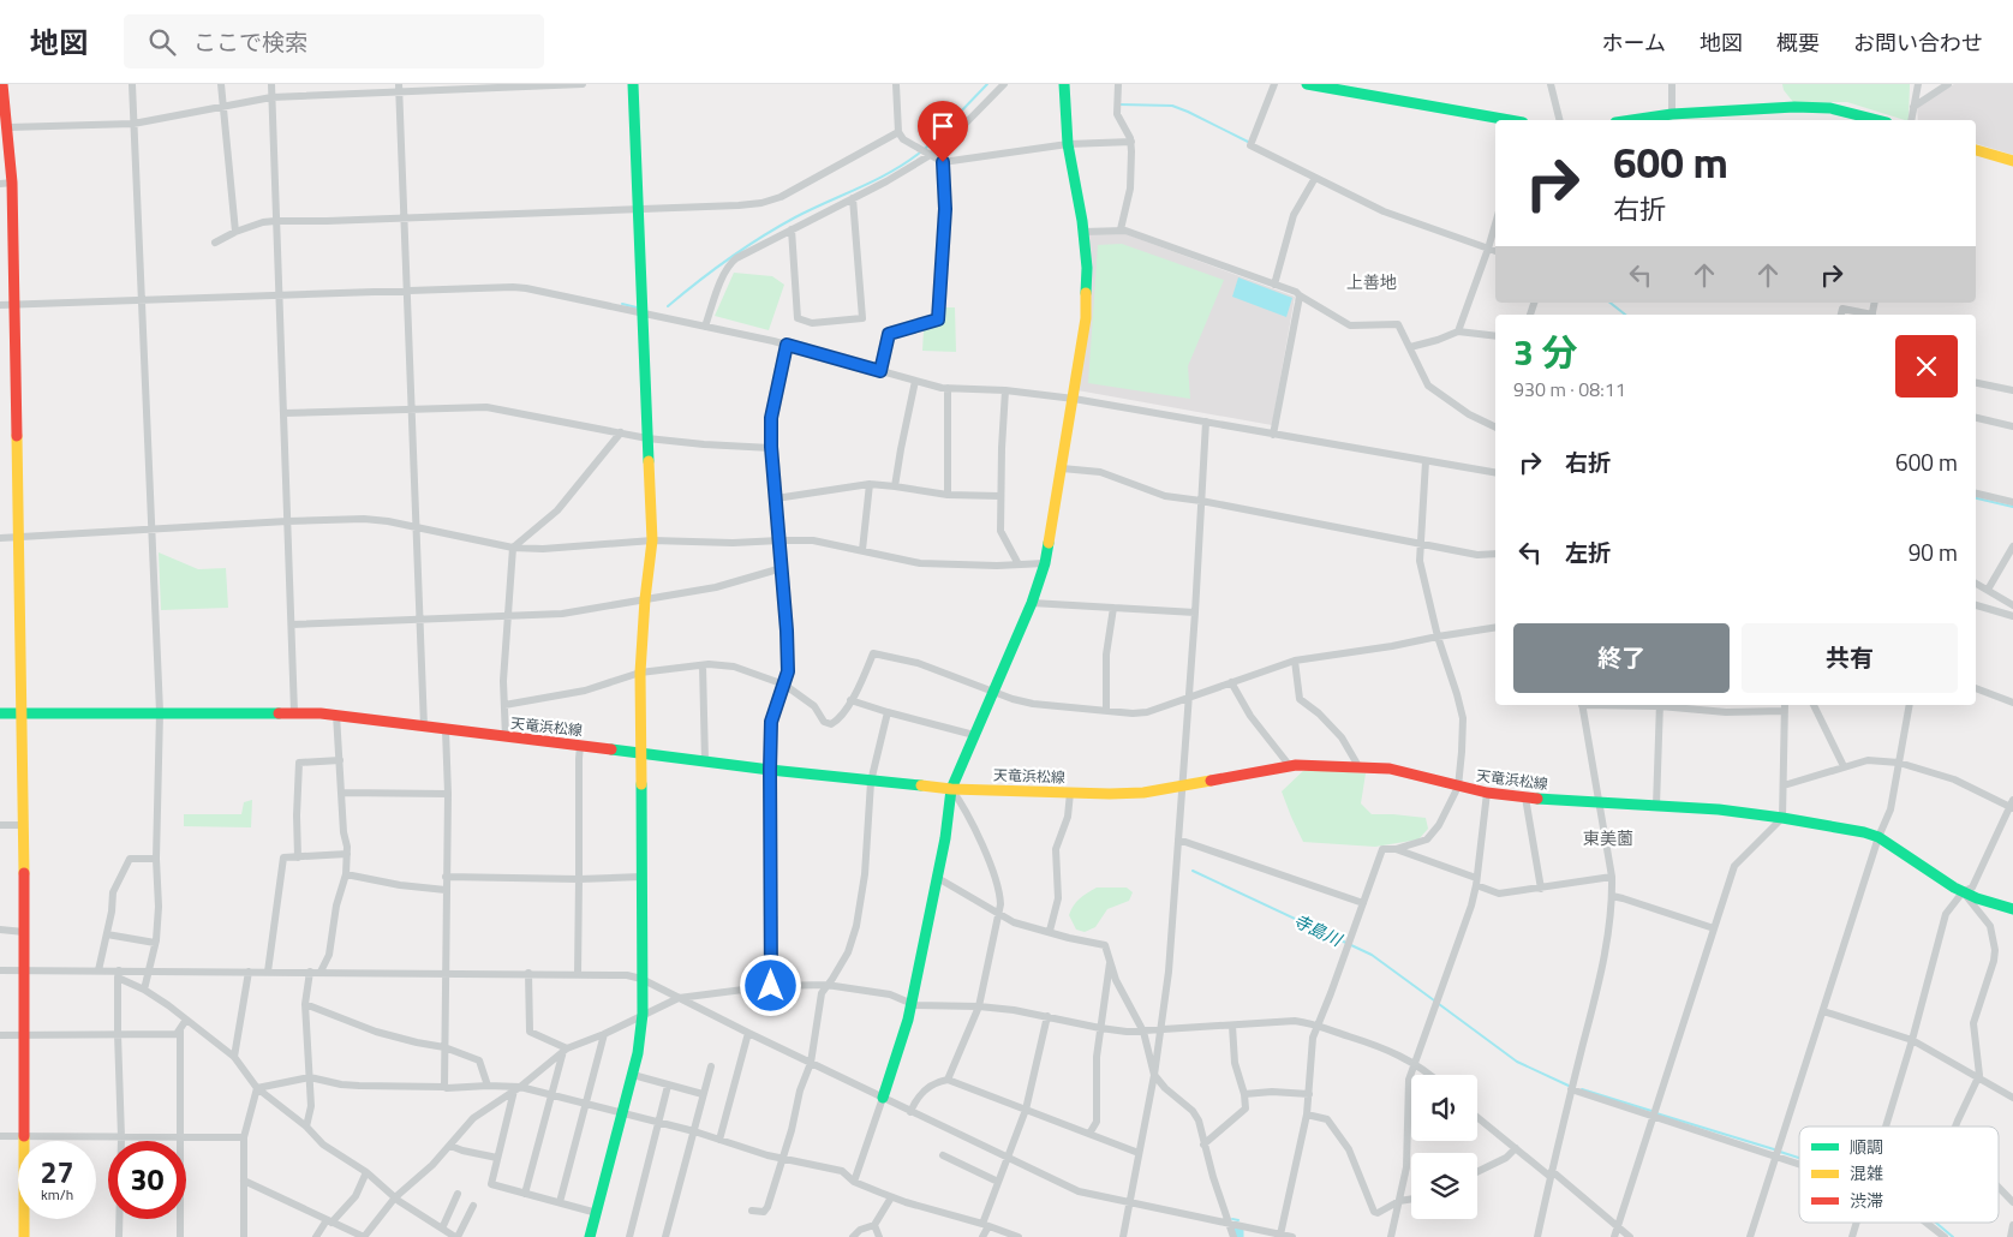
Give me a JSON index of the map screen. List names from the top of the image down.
{
  "streets": {
    "main road": ["天竜浜松線"]
  },
  "districts": ["上善地", "東美薗"],
  "water": ["寺島川"],
  "legend": ["順調", "混雑", "渋滞"],
  "page": {
    "header": "地図",
    "search": "ここで検索",
    "nav": [
      "ホーム",
      "地図",
      "概要",
      "お問い合わせ"
    ],
    "turn": ["600 m", "右折"],
    "heading": ["3 分", "930 m · 08:11"],
    "list": [
      {
        "name": "右折",
        "value": "600 m"
      },
      {
        "name": "左折",
        "value": "90 m"
      }
    ],
    "buttons": ["終了", "共有"],
    "speed": "27 km/h",
    "limit": "30"
  }
}
